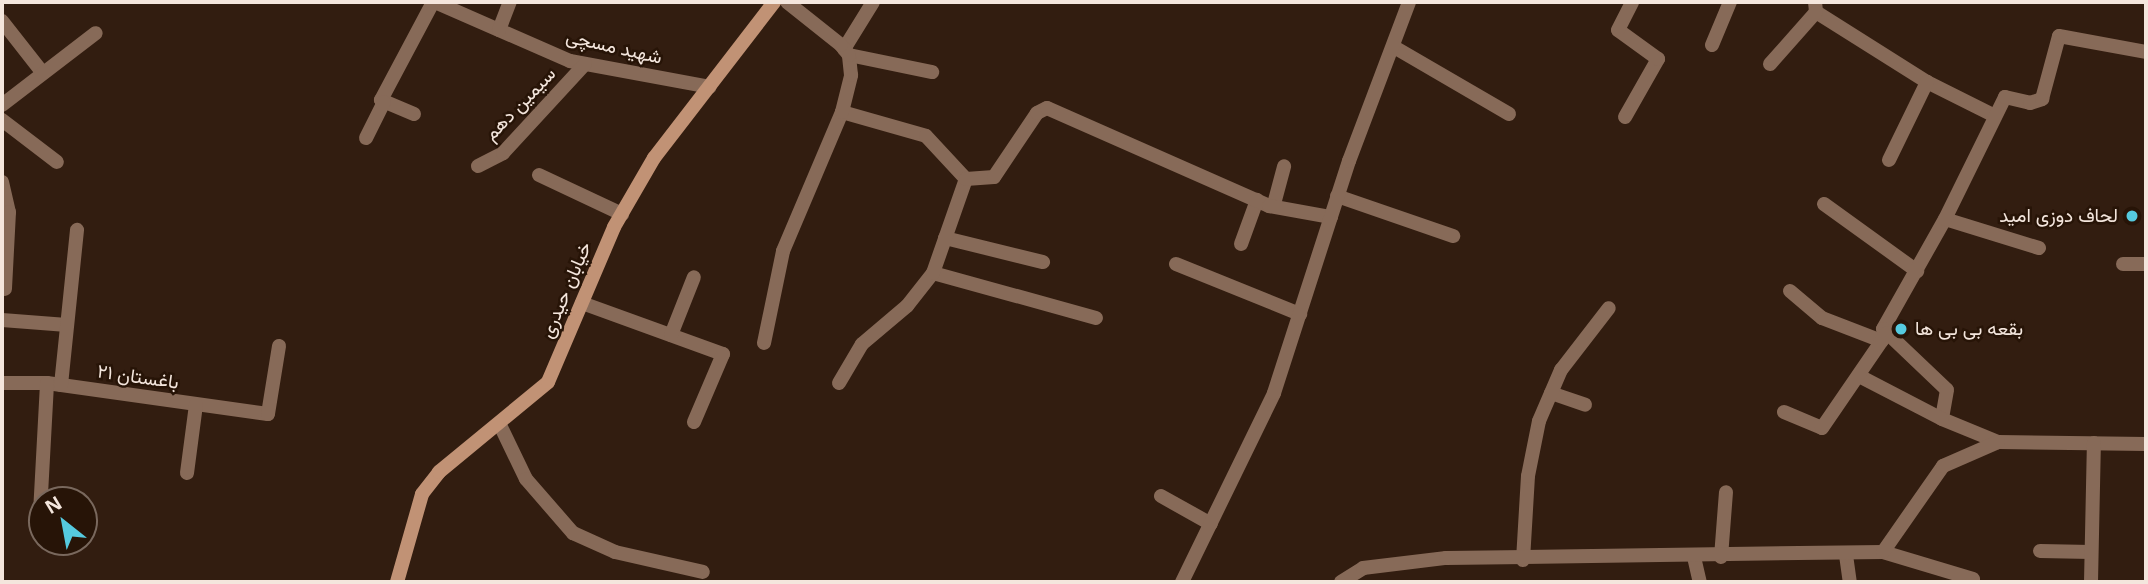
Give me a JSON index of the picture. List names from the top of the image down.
{
  "streets": {
    "street": [
      "شهید مسچی",
      "سیمین دهم",
      "خیابان حیدری",
      "باغستان ۲۱"
    ]
  },
  "crossings": [
    ["شهید مسچی", "سیمین دهم"],
    ["شهید مسچی", "خیابان حیدری"]
  ],
  "places": ["لحاف دوزی امید", "بقعه بی بی ها"],
  "north": "top left"
}
